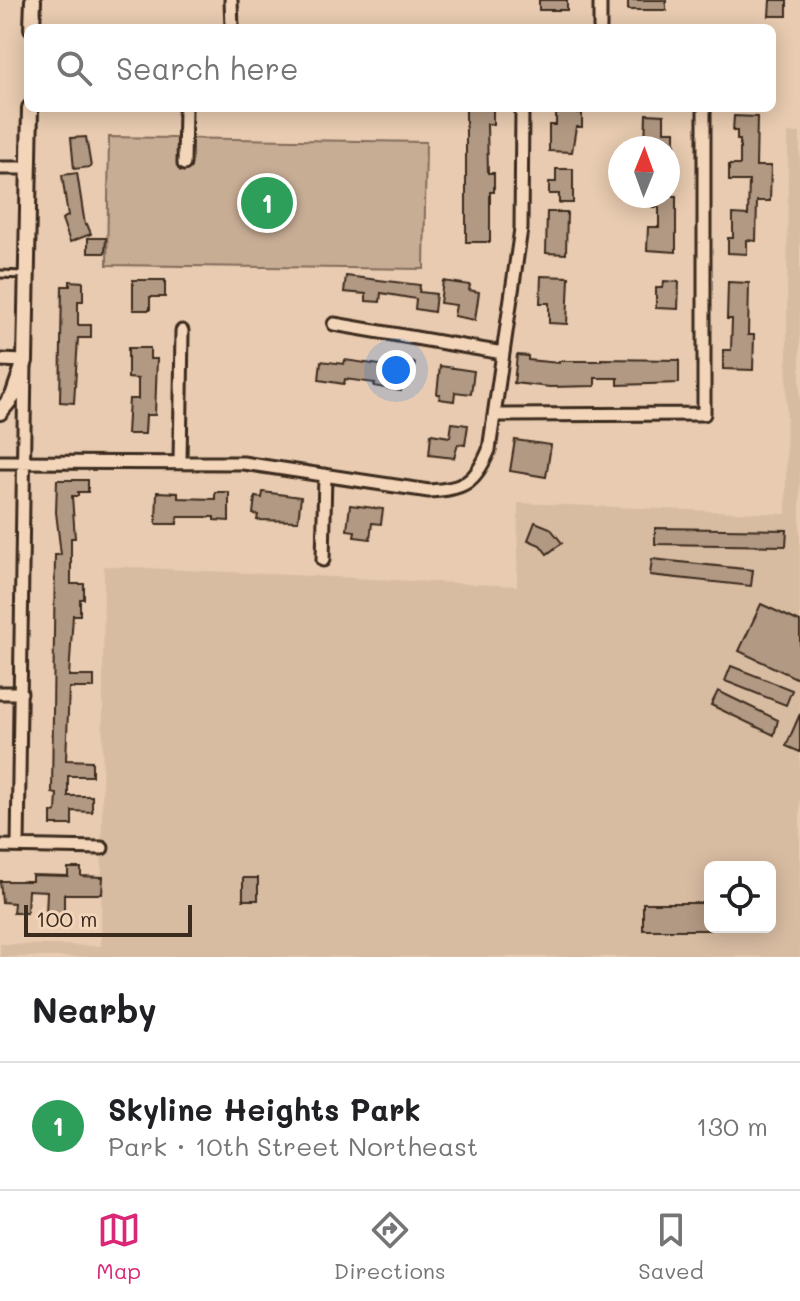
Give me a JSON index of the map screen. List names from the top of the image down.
{
  "scale_bar": "100 m",
  "north": "top",
  "page": {
    "search": "Search here",
    "pins": "1",
    "scale": "100 m",
    "heading": "Nearby",
    "list": [
      {
        "mark": "1",
        "name": "Skyline Heights Park",
        "note": "Park · 10th Street Northeast",
        "value": "130 m"
      }
    ],
    "nav": ["Map", "Directions", "Saved"]
  }
}
